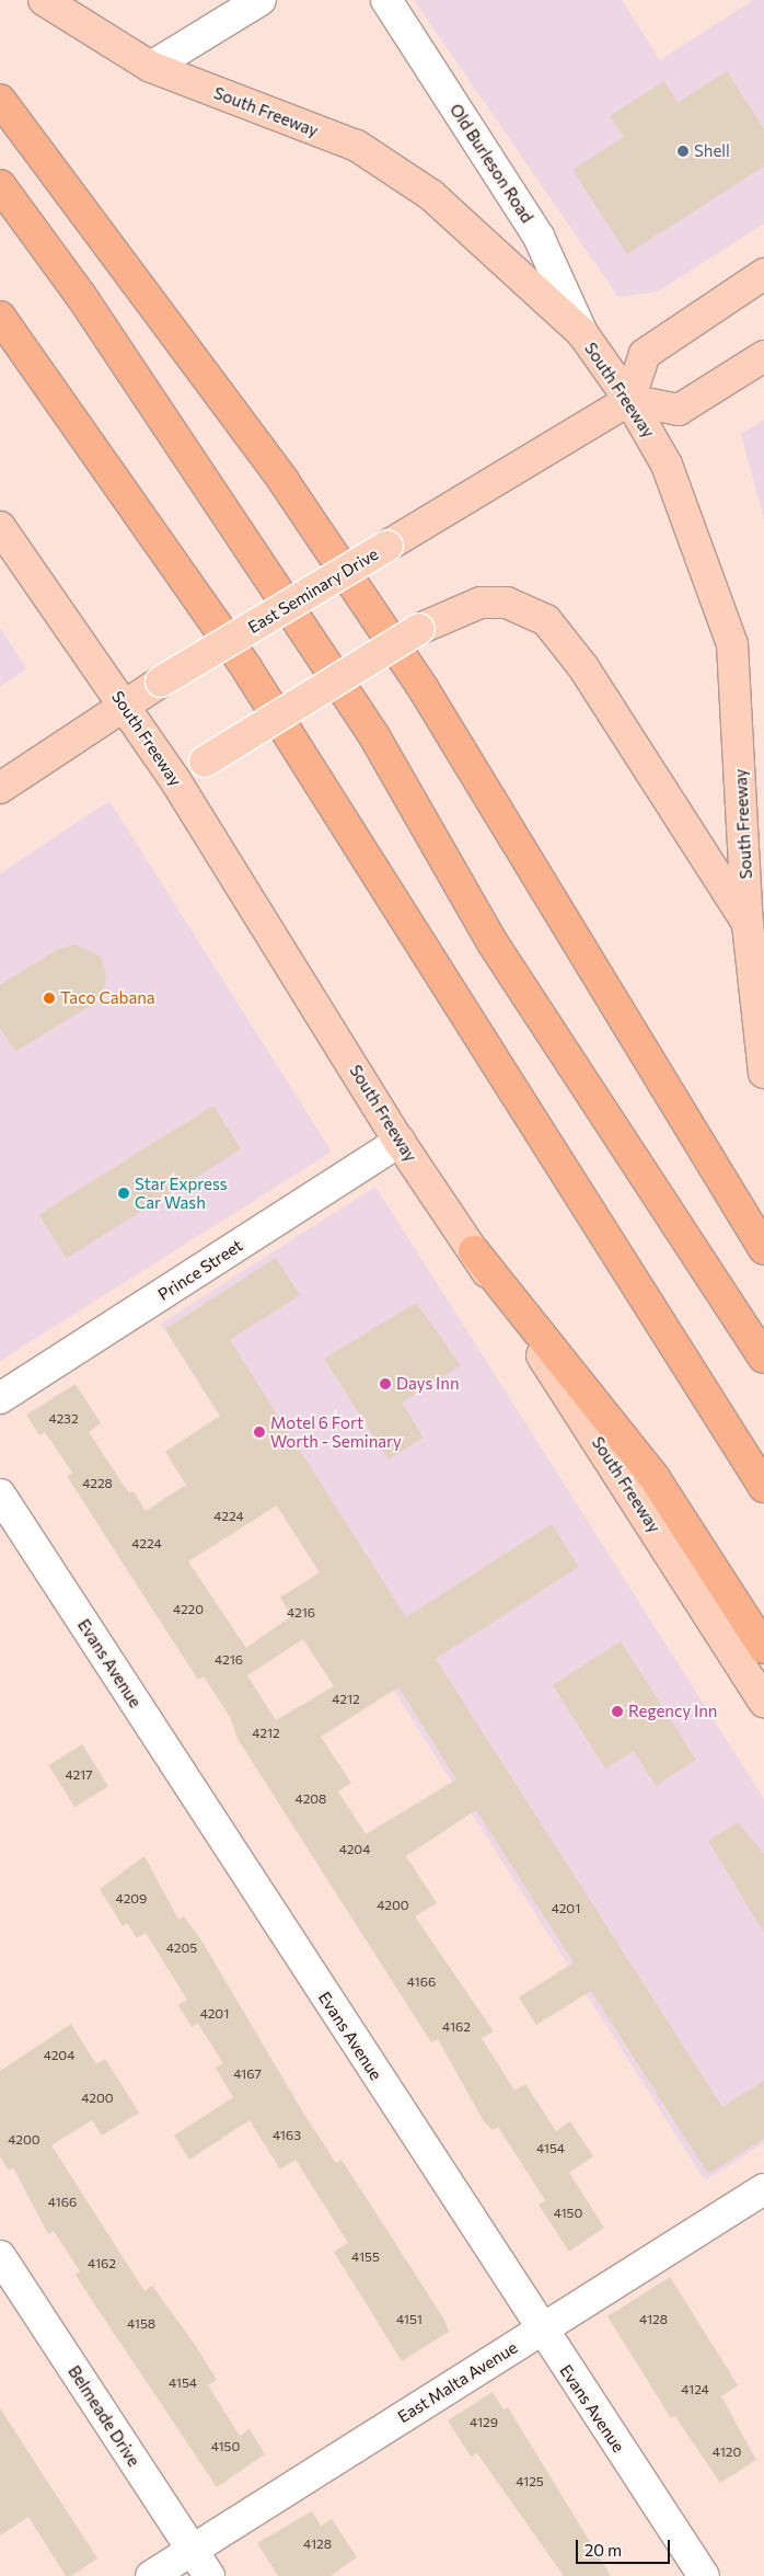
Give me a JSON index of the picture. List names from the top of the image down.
{
  "streets": {
    "main road": ["South Freeway", "East Seminary Drive"],
    "street": [
      "Old Burleson Road",
      "Prince Street",
      "Evans Avenue",
      "East Malta Avenue",
      "Belmeade Drive"
    ]
  },
  "crossings": [
    ["South Freeway", "Old Burleson Road"],
    ["South Freeway", "East Seminary Drive"],
    ["South Freeway", "Prince Street"],
    ["Evans Avenue", "East Malta Avenue"],
    ["East Malta Avenue", "Belmeade Drive"]
  ],
  "places": [
    "Shell",
    "Taco Cabana",
    "Star Express Car Wash",
    "Days Inn",
    "Motel 6 Fort Worth - Seminary",
    "Regency Inn"
  ],
  "house_numbers": [
    "4232",
    "4228",
    "4224",
    "4224",
    "4220",
    "4216",
    "4216",
    "4212",
    "4212",
    "4217",
    "4208",
    "4204",
    "4209",
    "4200",
    "4201",
    "4205",
    "4166",
    "4201",
    "4162",
    "4204",
    "4167",
    "4200",
    "4163",
    "4200",
    "4154",
    "4166",
    "4150",
    "4155",
    "4162",
    "4151",
    "4128",
    "4158",
    "4154",
    "4124",
    "4129",
    "4150",
    "4120",
    "4125",
    "4128"
  ],
  "scale_bar": "20 m"
}
